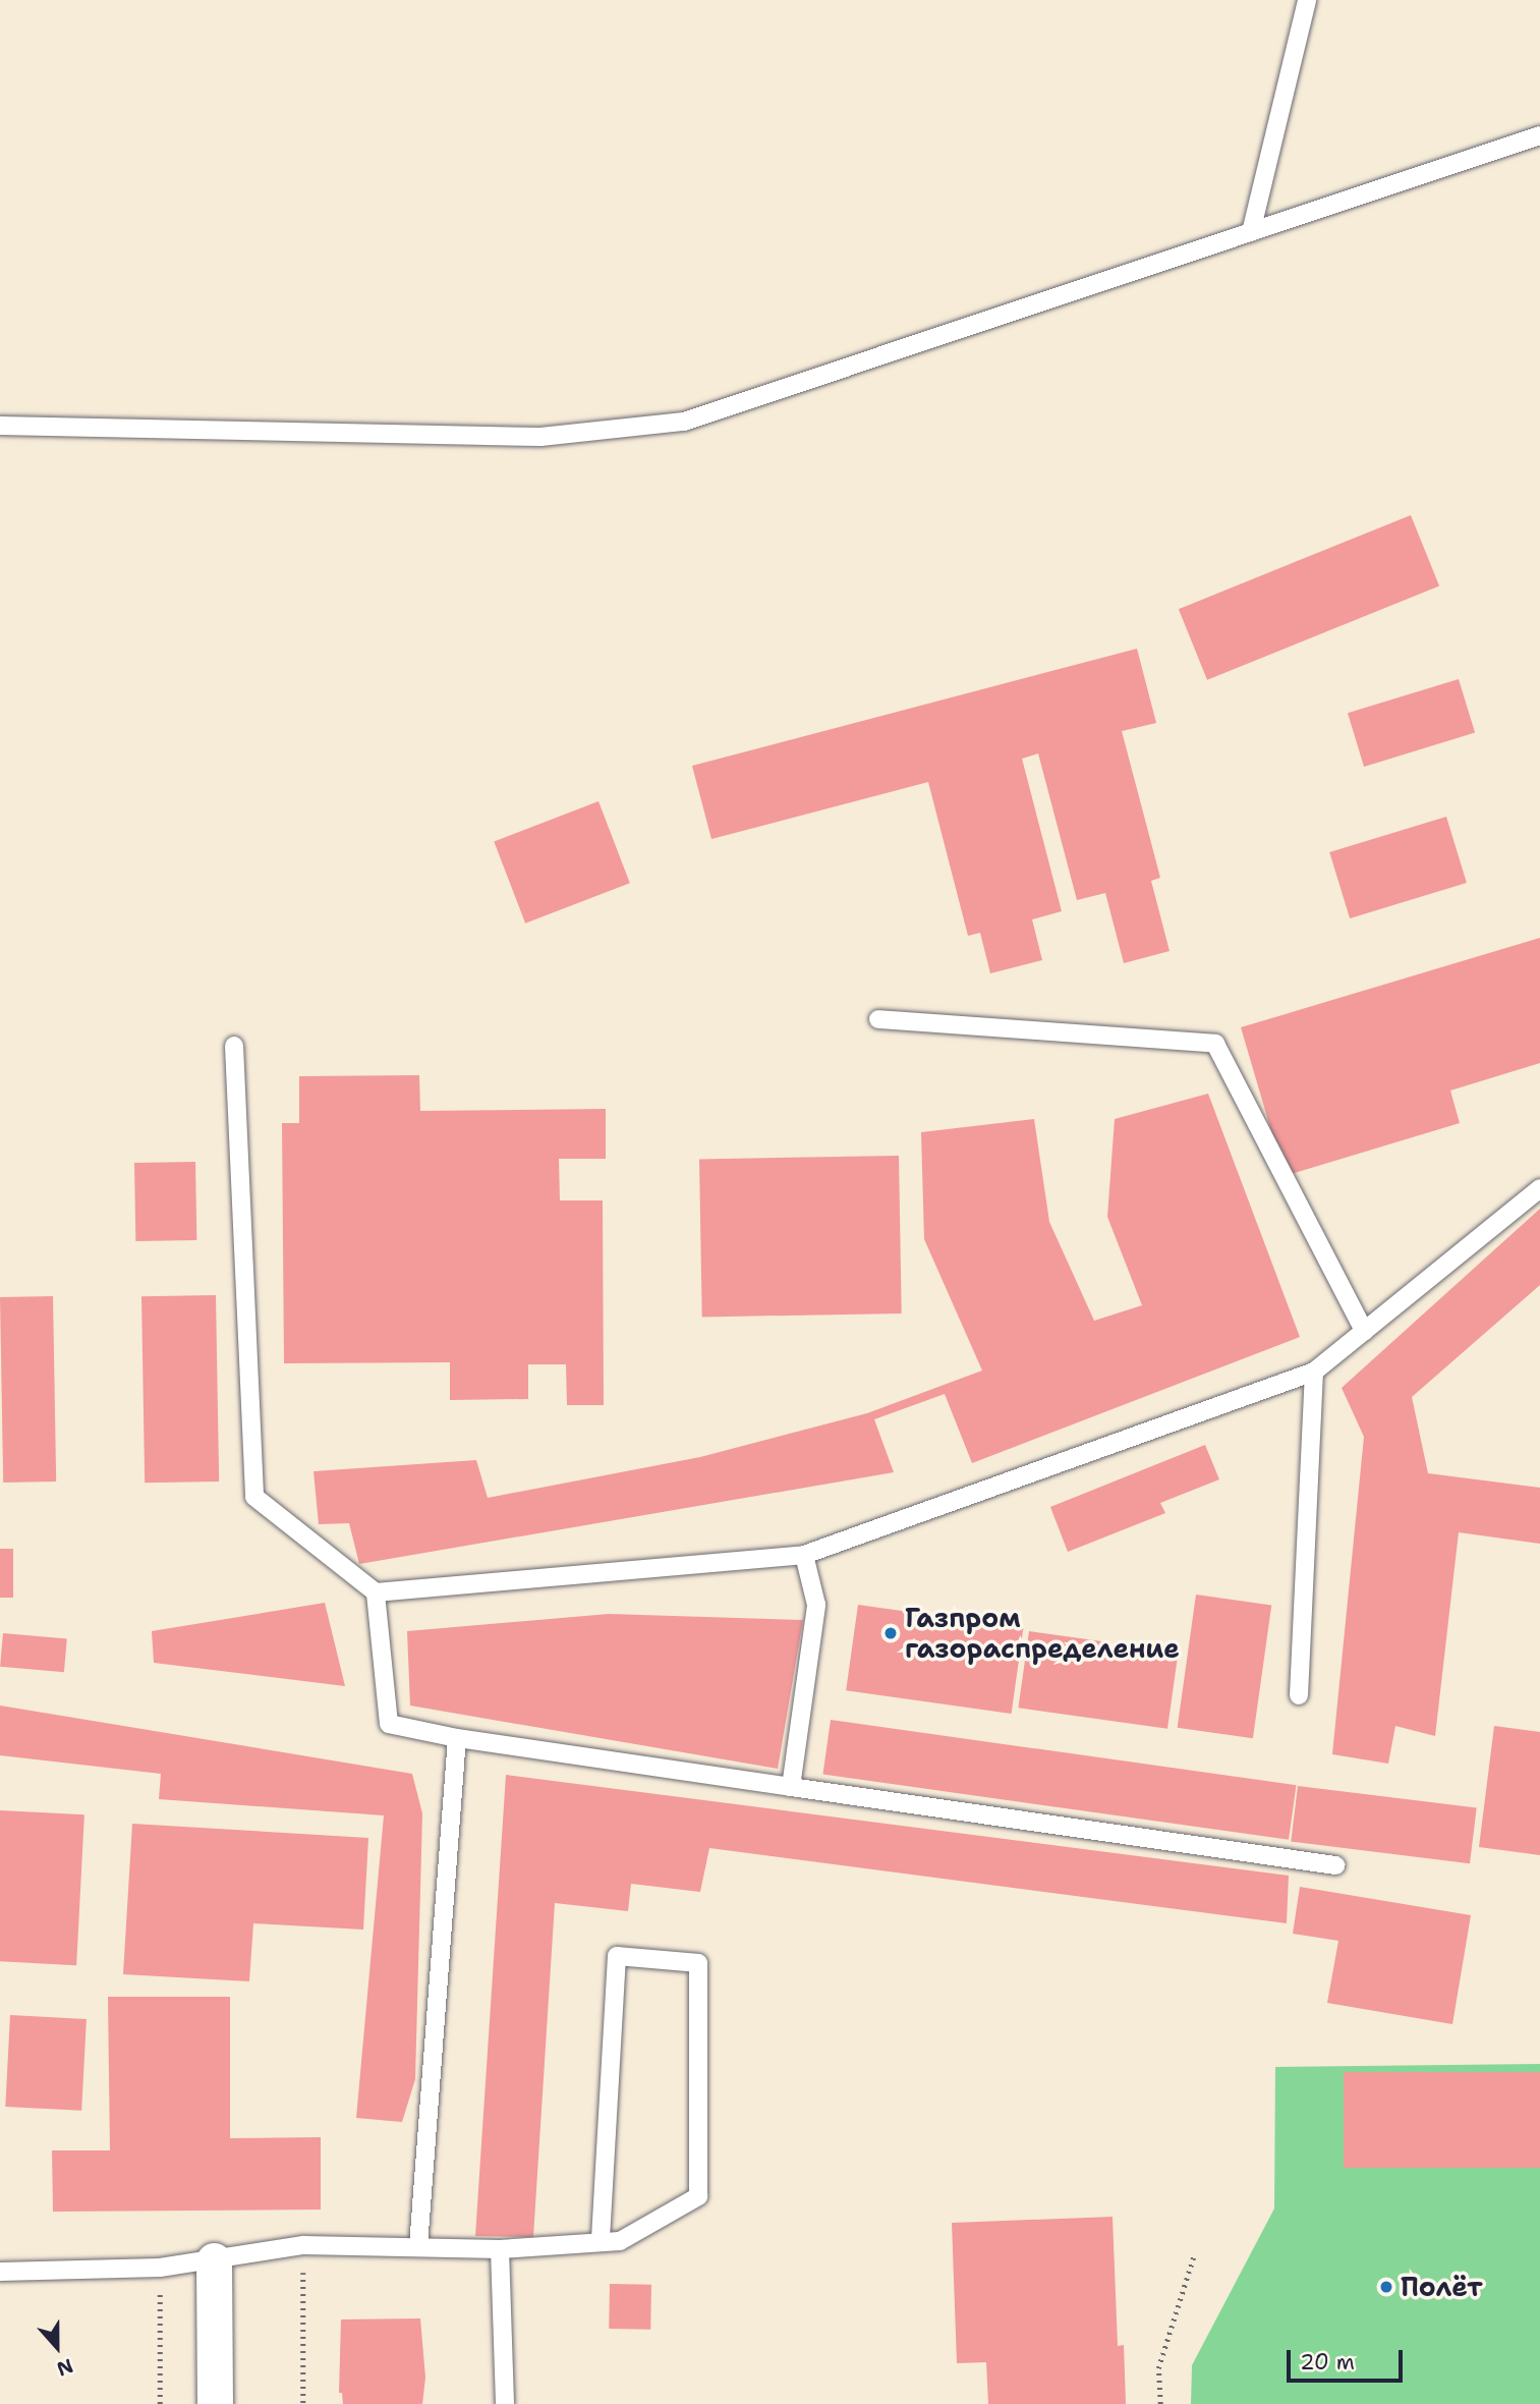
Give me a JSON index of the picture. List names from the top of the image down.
{
  "places": ["Газпром газораспределение", "Полёт"],
  "scale_bar": "20 m",
  "north": "bottom"
}
